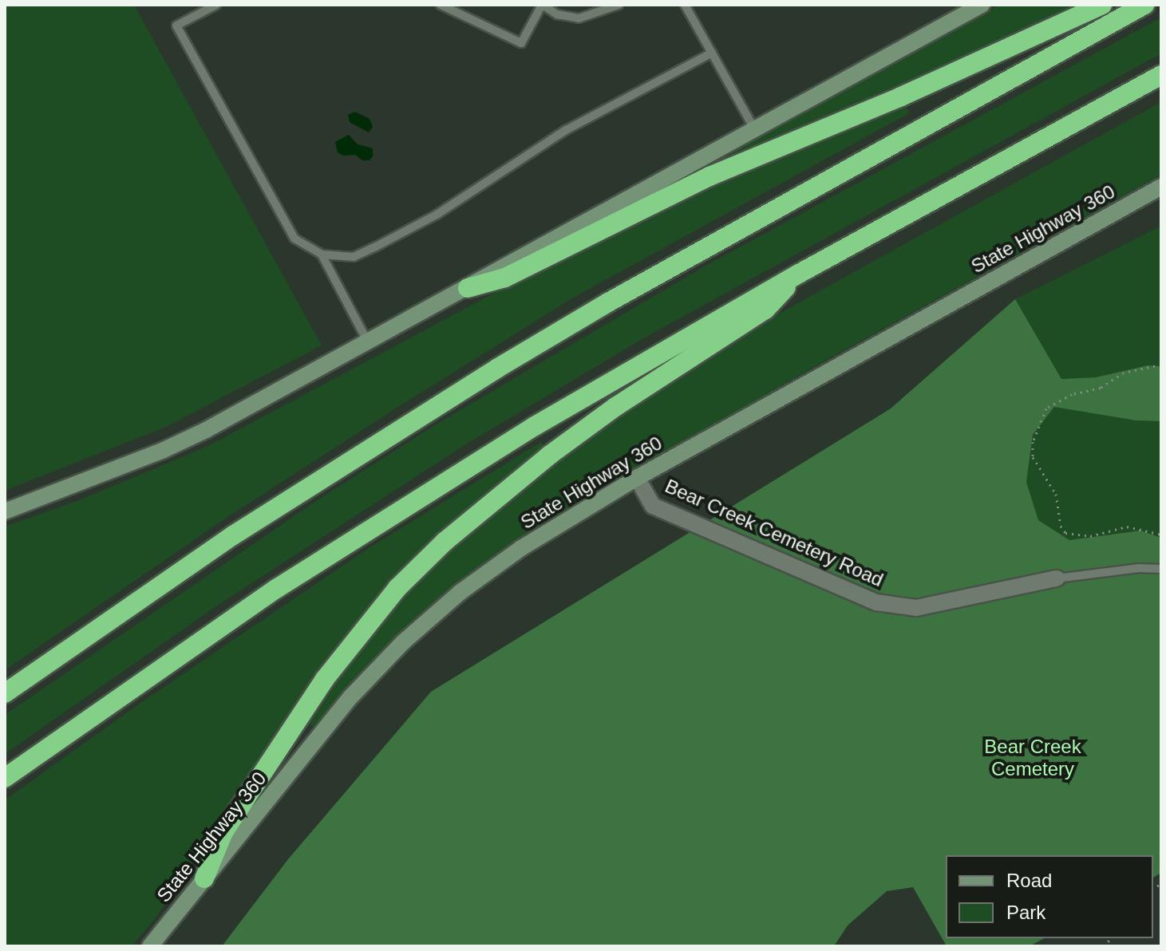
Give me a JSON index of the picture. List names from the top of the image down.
{
  "streets": {
    "main road": ["State Highway 360"],
    "street": ["Bear Creek Cemetery Road"]
  },
  "crossings": [
    ["State Highway 360", "Bear Creek Cemetery Road"]
  ],
  "parks": ["Bear Creek Cemetery"],
  "legend": ["Road", "Park"]
}
